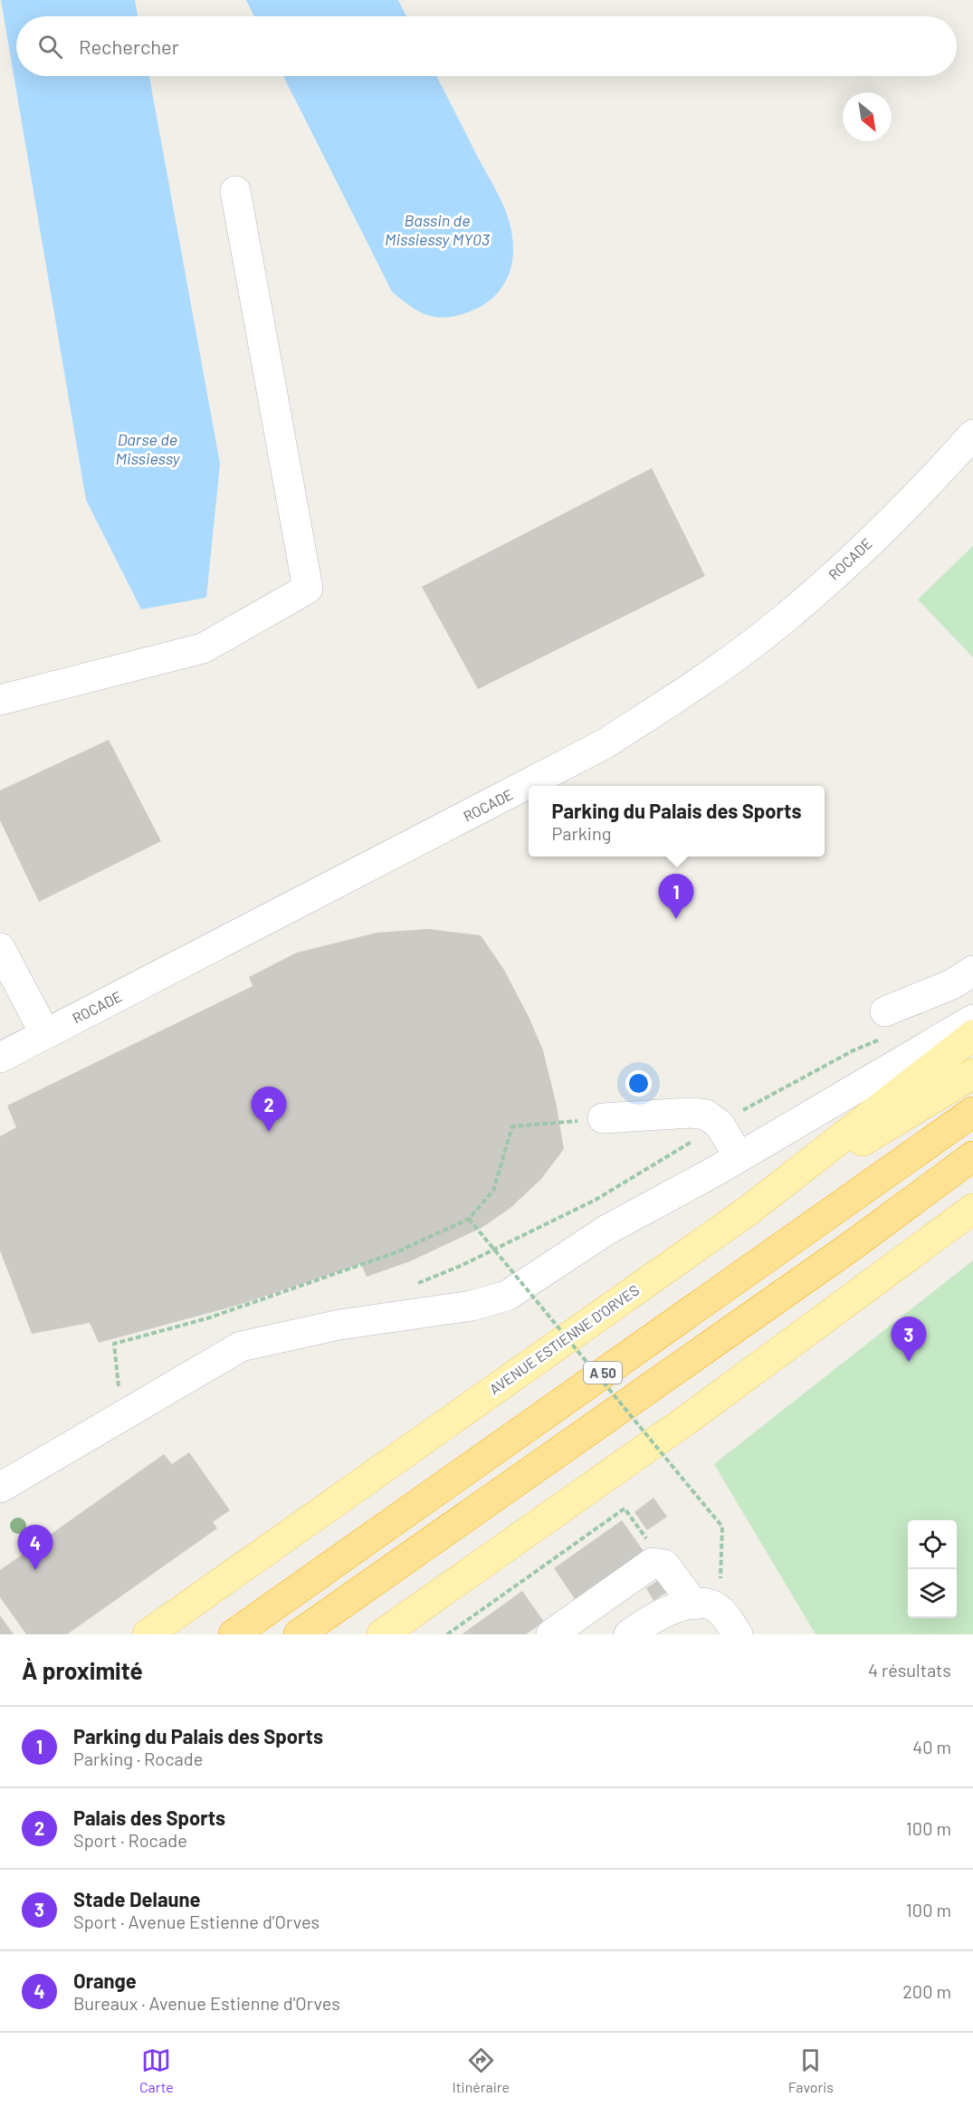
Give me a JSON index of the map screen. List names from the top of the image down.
{
  "streets": {
    "highway": ["A 50"],
    "main road": ["AVENUE ESTIENNE D'ORVES"],
    "street": ["ROCADE"]
  },
  "water": ["Bassin de Missiessy MY03", "Darse de Missiessy"],
  "north": "bottom right",
  "page": {
    "search": "Rechercher",
    "popup": ["Parking du Palais des Sports", "Parking"],
    "pins": [
      "1",
      "2",
      "3",
      "4"
    ],
    "heading": ["À proximité", "4 résultats"],
    "list": [
      {
        "mark": "1",
        "name": "Parking du Palais des Sports",
        "note": "Parking · Rocade",
        "value": "40 m"
      },
      {
        "mark": "2",
        "name": "Palais des Sports",
        "note": "Sport · Rocade",
        "value": "100 m"
      },
      {
        "mark": "3",
        "name": "Stade Delaune",
        "note": "Sport · Avenue Estienne d'Orves",
        "value": "100 m"
      },
      {
        "mark": "4",
        "name": "Orange",
        "note": "Bureaux · Avenue Estienne d'Orves",
        "value": "200 m"
      }
    ],
    "nav": ["Carte", "Itinéraire", "Favoris"]
  }
}
